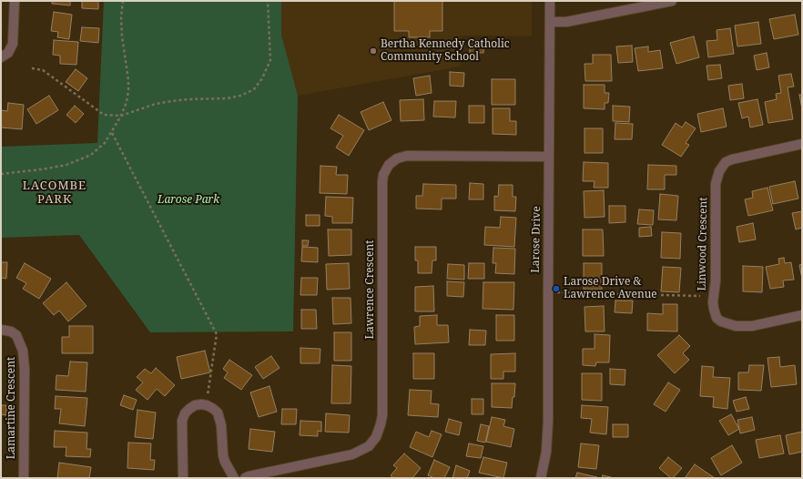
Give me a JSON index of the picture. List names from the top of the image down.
{
  "streets": {
    "street": [
      "Larose Drive",
      "Linwood Crescent",
      "Lawrence Crescent",
      "Lamartine Crescent"
    ]
  },
  "crossings": [
    ["Larose Drive", "Lawrence Crescent"]
  ],
  "districts": ["LACOMBE PARK"],
  "parks": ["Larose Park"],
  "places": ["Bertha Kennedy Catholic Community School", "Larose Drive & Lawrence Avenue"]
}
